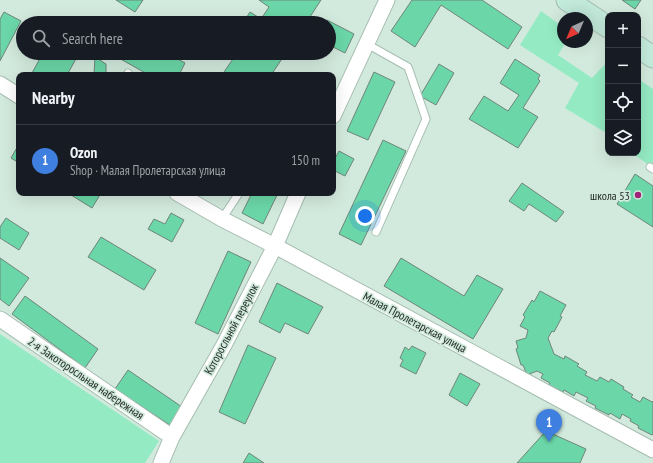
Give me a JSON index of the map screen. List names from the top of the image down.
{
  "streets": {
    "street": ["Малая Пролетарская улица", "Которосльной переулок", "2-я Закоторосльная набережная"]
  },
  "crossings": [
    ["Малая Пролетарская улица", "Которосльной переулок"],
    ["Которосльной переулок", "2-я Закоторосльная набережная"]
  ],
  "places": ["школа 53"],
  "north": "bottom left",
  "page": {
    "map_buttons": ["+", "−"],
    "search": "Search here",
    "heading": "Nearby",
    "list": [
      {
        "mark": "1",
        "name": "Ozon",
        "note": "Shop · Малая Пролетарская улица",
        "value": "150 m"
      }
    ],
    "pins": "1"
  }
}
